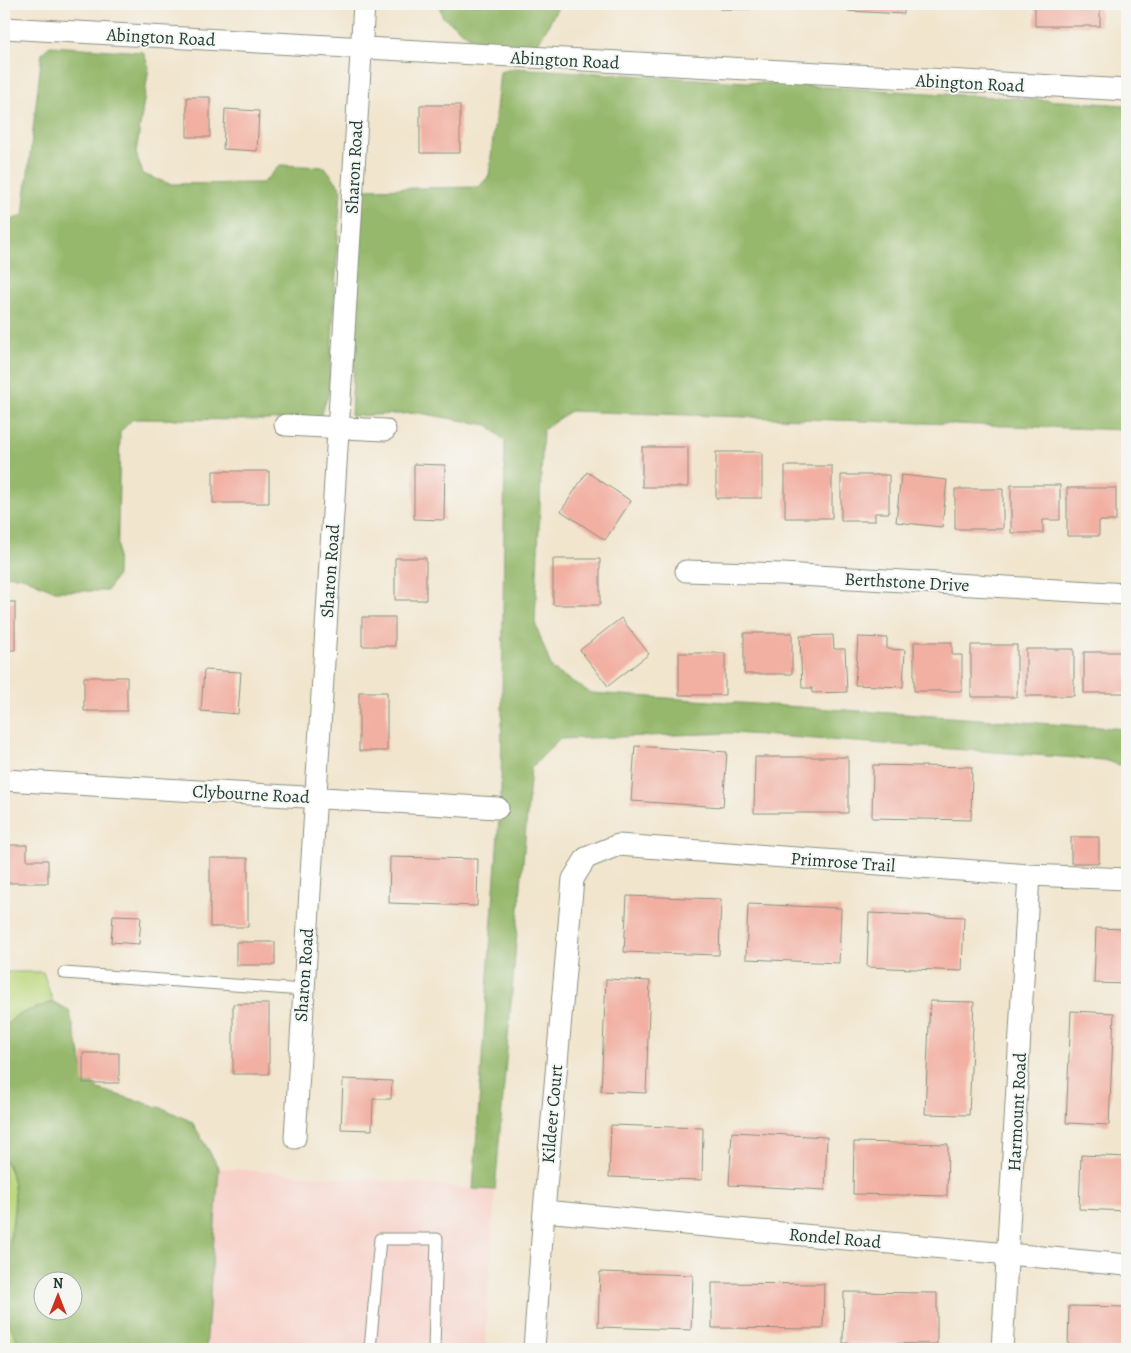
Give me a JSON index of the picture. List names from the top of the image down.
{
  "streets": {
    "street": [
      "Abington Road",
      "Sharon Road",
      "Berthstone Drive",
      "Clybourne Road",
      "Primrose Trail",
      "Harmount Road",
      "Kildeer Court",
      "Rondel Road"
    ]
  },
  "crossings": [
    ["Abington Road", "Sharon Road"],
    ["Sharon Road", "Clybourne Road"],
    ["Primrose Trail", "Harmount Road"],
    ["Primrose Trail", "Kildeer Court"],
    ["Harmount Road", "Rondel Road"],
    ["Kildeer Court", "Rondel Road"]
  ],
  "north": "top"
}
